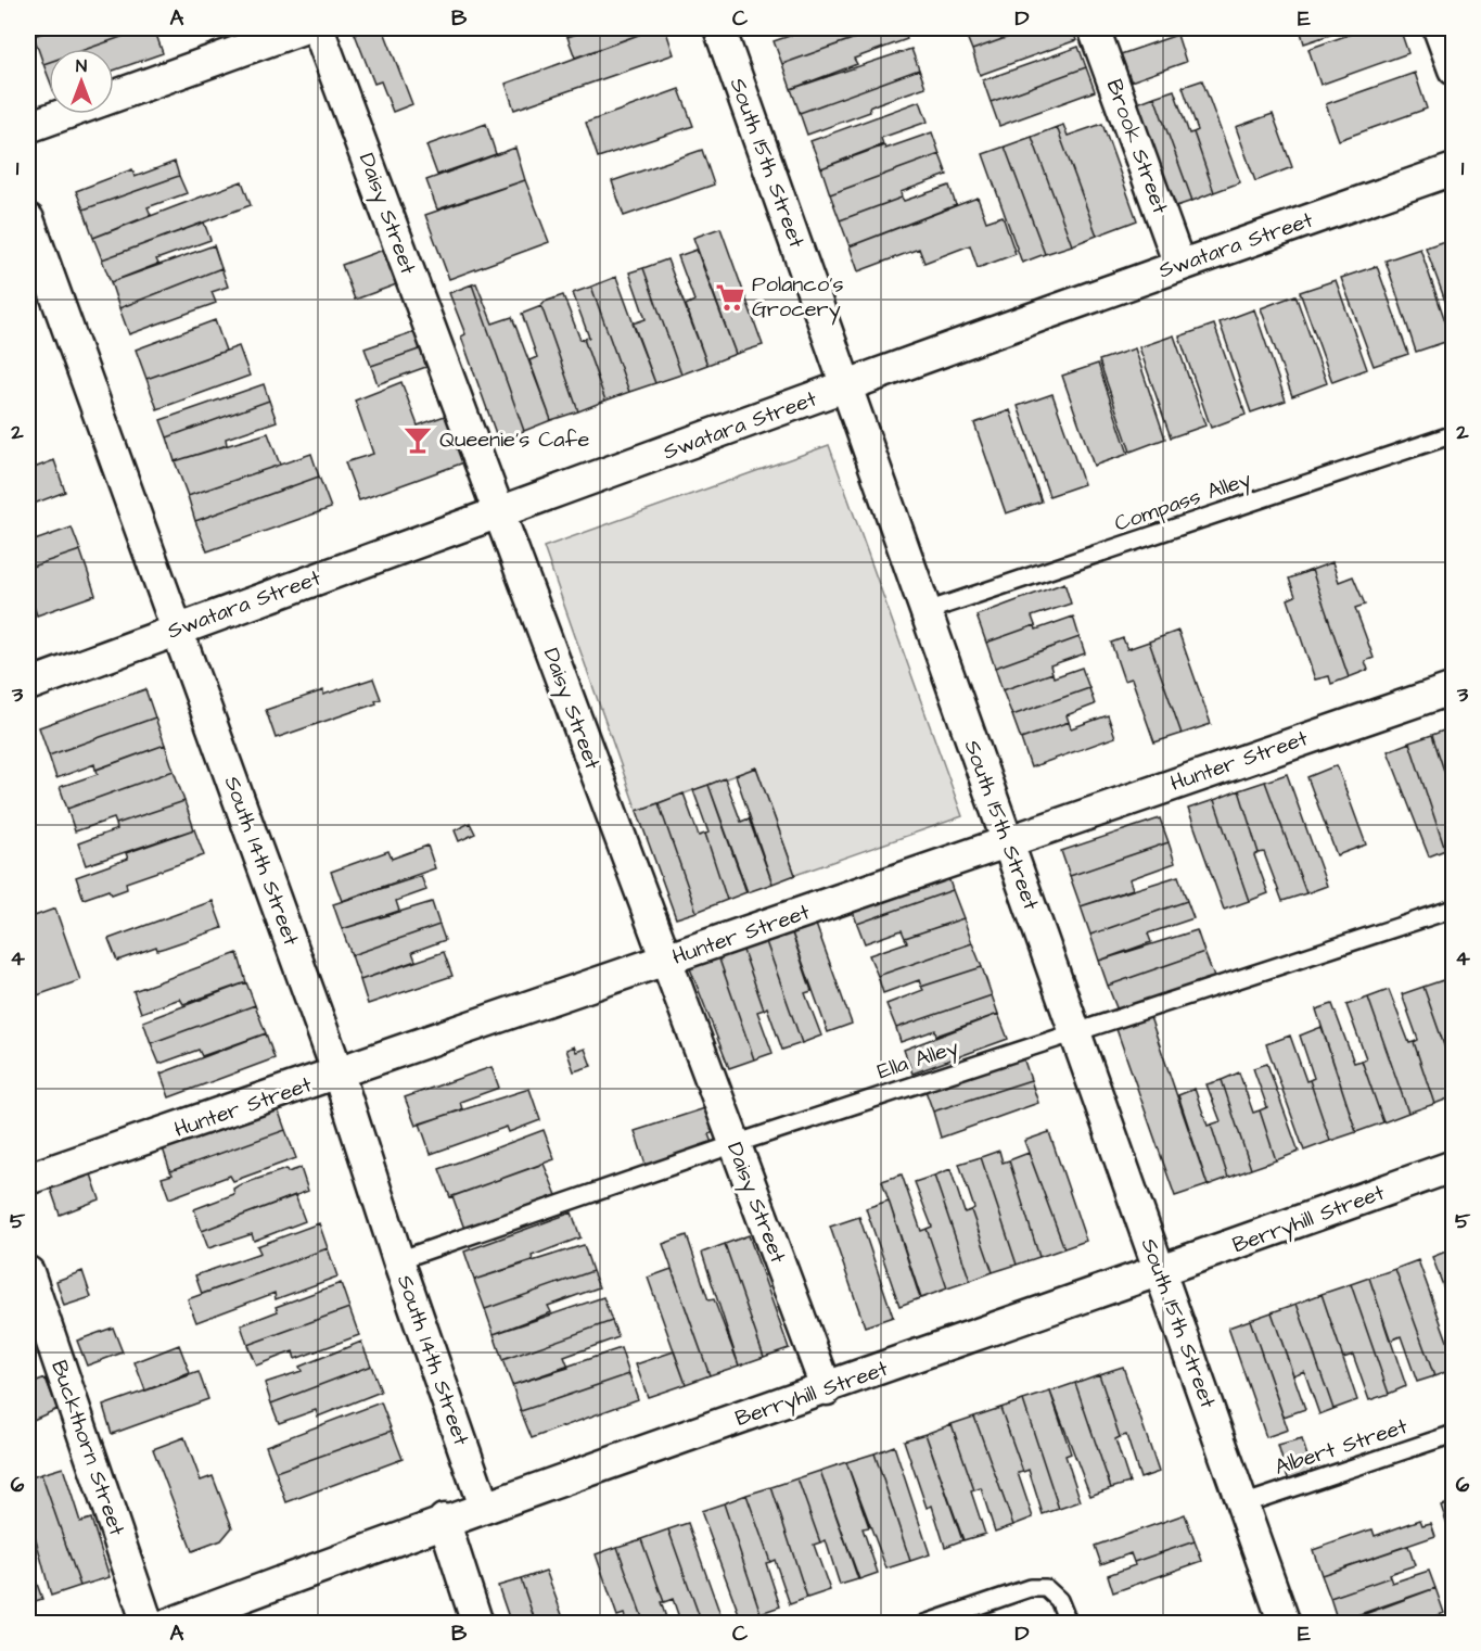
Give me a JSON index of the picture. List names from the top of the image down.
{
  "streets": {
    "street": [
      "Brook Street",
      "South 15th Street",
      "Daisy Street",
      "Swatara Street",
      "Hunter Street",
      "South 14th Street",
      "Berryhill Street",
      "Buckthorn Street"
    ],
    "lane": ["Compass Alley", "Ella Alley", "Albert Street"]
  },
  "crossings": [
    ["Brook Street", "Swatara Street"],
    ["South 15th Street", "Swatara Street"],
    ["South 15th Street", "Compass Alley"],
    ["South 15th Street", "Hunter Street"],
    ["South 15th Street", "Ella Alley"],
    ["South 15th Street", "Berryhill Street"],
    ["South 15th Street", "Albert Street"],
    ["Daisy Street", "Swatara Street"],
    ["Daisy Street", "Hunter Street"],
    ["Daisy Street", "Ella Alley"],
    ["Daisy Street", "Berryhill Street"],
    ["Swatara Street", "South 14th Street"],
    ["Hunter Street", "South 14th Street"],
    ["South 14th Street", "Ella Alley"],
    ["South 14th Street", "Berryhill Street"]
  ],
  "places": {
    "supermarket": ["Polanco's Grocery"],
    "bar": ["Queenie's Cafe"]
  },
  "north": "top",
  "grid": {
    "columns": [
      "A",
      "B",
      "C",
      "D",
      "E"
    ],
    "rows": [
      "1",
      "2",
      "3",
      "4",
      "5",
      "6"
    ]
  }
}
